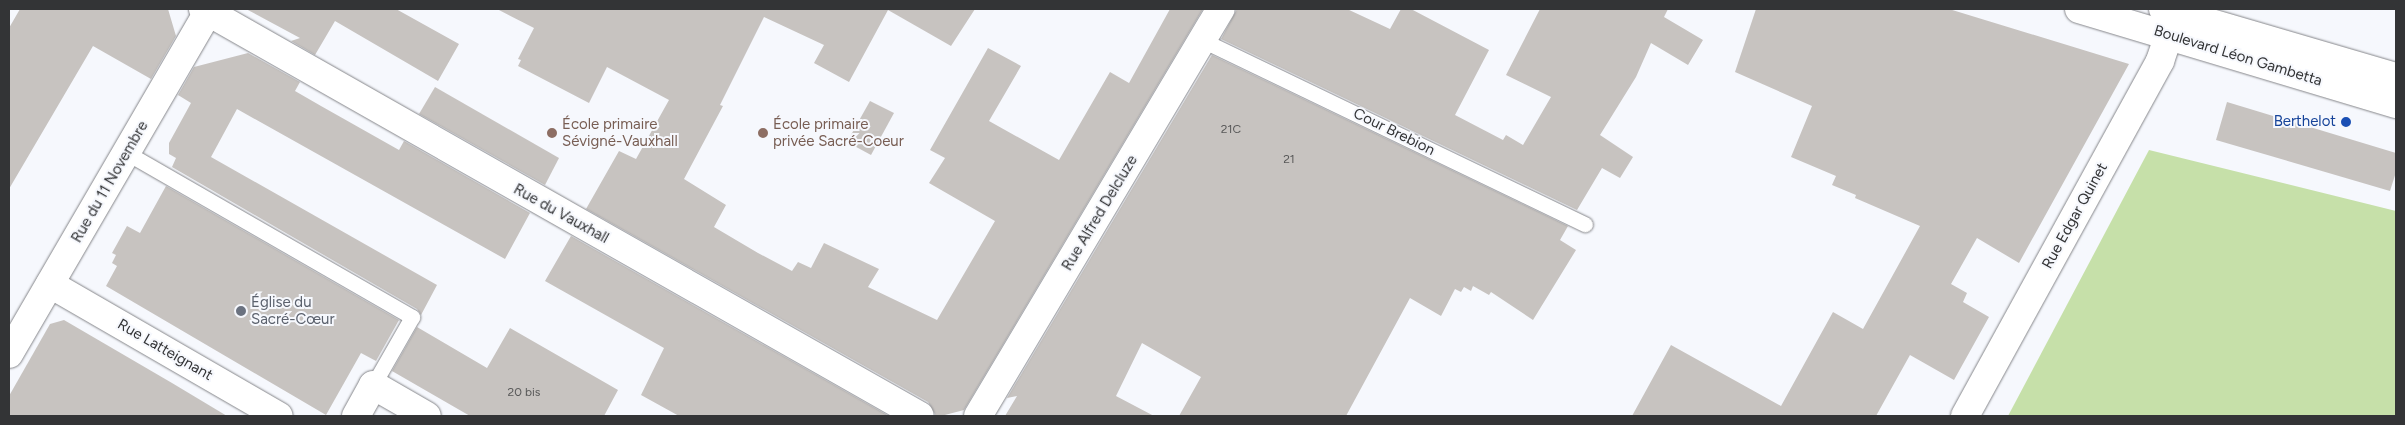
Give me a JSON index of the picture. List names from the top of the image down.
{
  "streets": {
    "street": [
      "Boulevard Léon Gambetta",
      "Rue du 11 Novembre",
      "Rue Alfred Delcluze",
      "Rue du Vauxhall",
      "Rue Edgar Quinet",
      "Rue Latteignant"
    ],
    "lane": ["Cour Brebion"]
  },
  "crossings": [
    ["Boulevard Léon Gambetta", "Rue Edgar Quinet"],
    ["Cour Brebion", "Rue Alfred Delcluze"],
    ["Rue du 11 Novembre", "Rue du Vauxhall"],
    ["Rue du 11 Novembre", "Rue Latteignant"]
  ],
  "places": [
    "Berthelot",
    "École primaire Sévigné-Vauxhall",
    "École primaire privée Sacré-Coeur",
    "Église du Sacré-Cœur"
  ],
  "house_numbers": ["21C", "21", "20 bis"]
}
